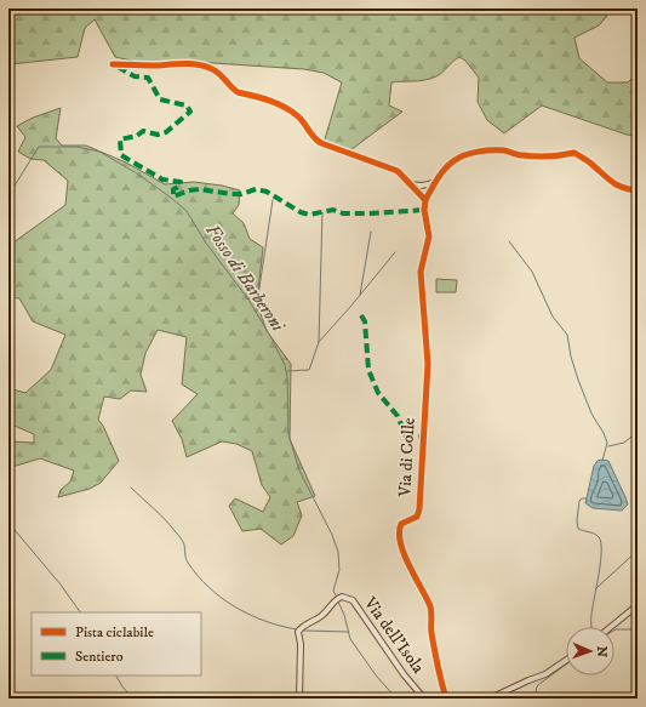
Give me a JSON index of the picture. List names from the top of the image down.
{
  "streets": {
    "street": ["Via di Colle", "Via dell'Isola"]
  },
  "water": ["Fosso di Barberoni"],
  "legend": ["Pista ciclabile", "Sentiero"],
  "north": "right"
}
